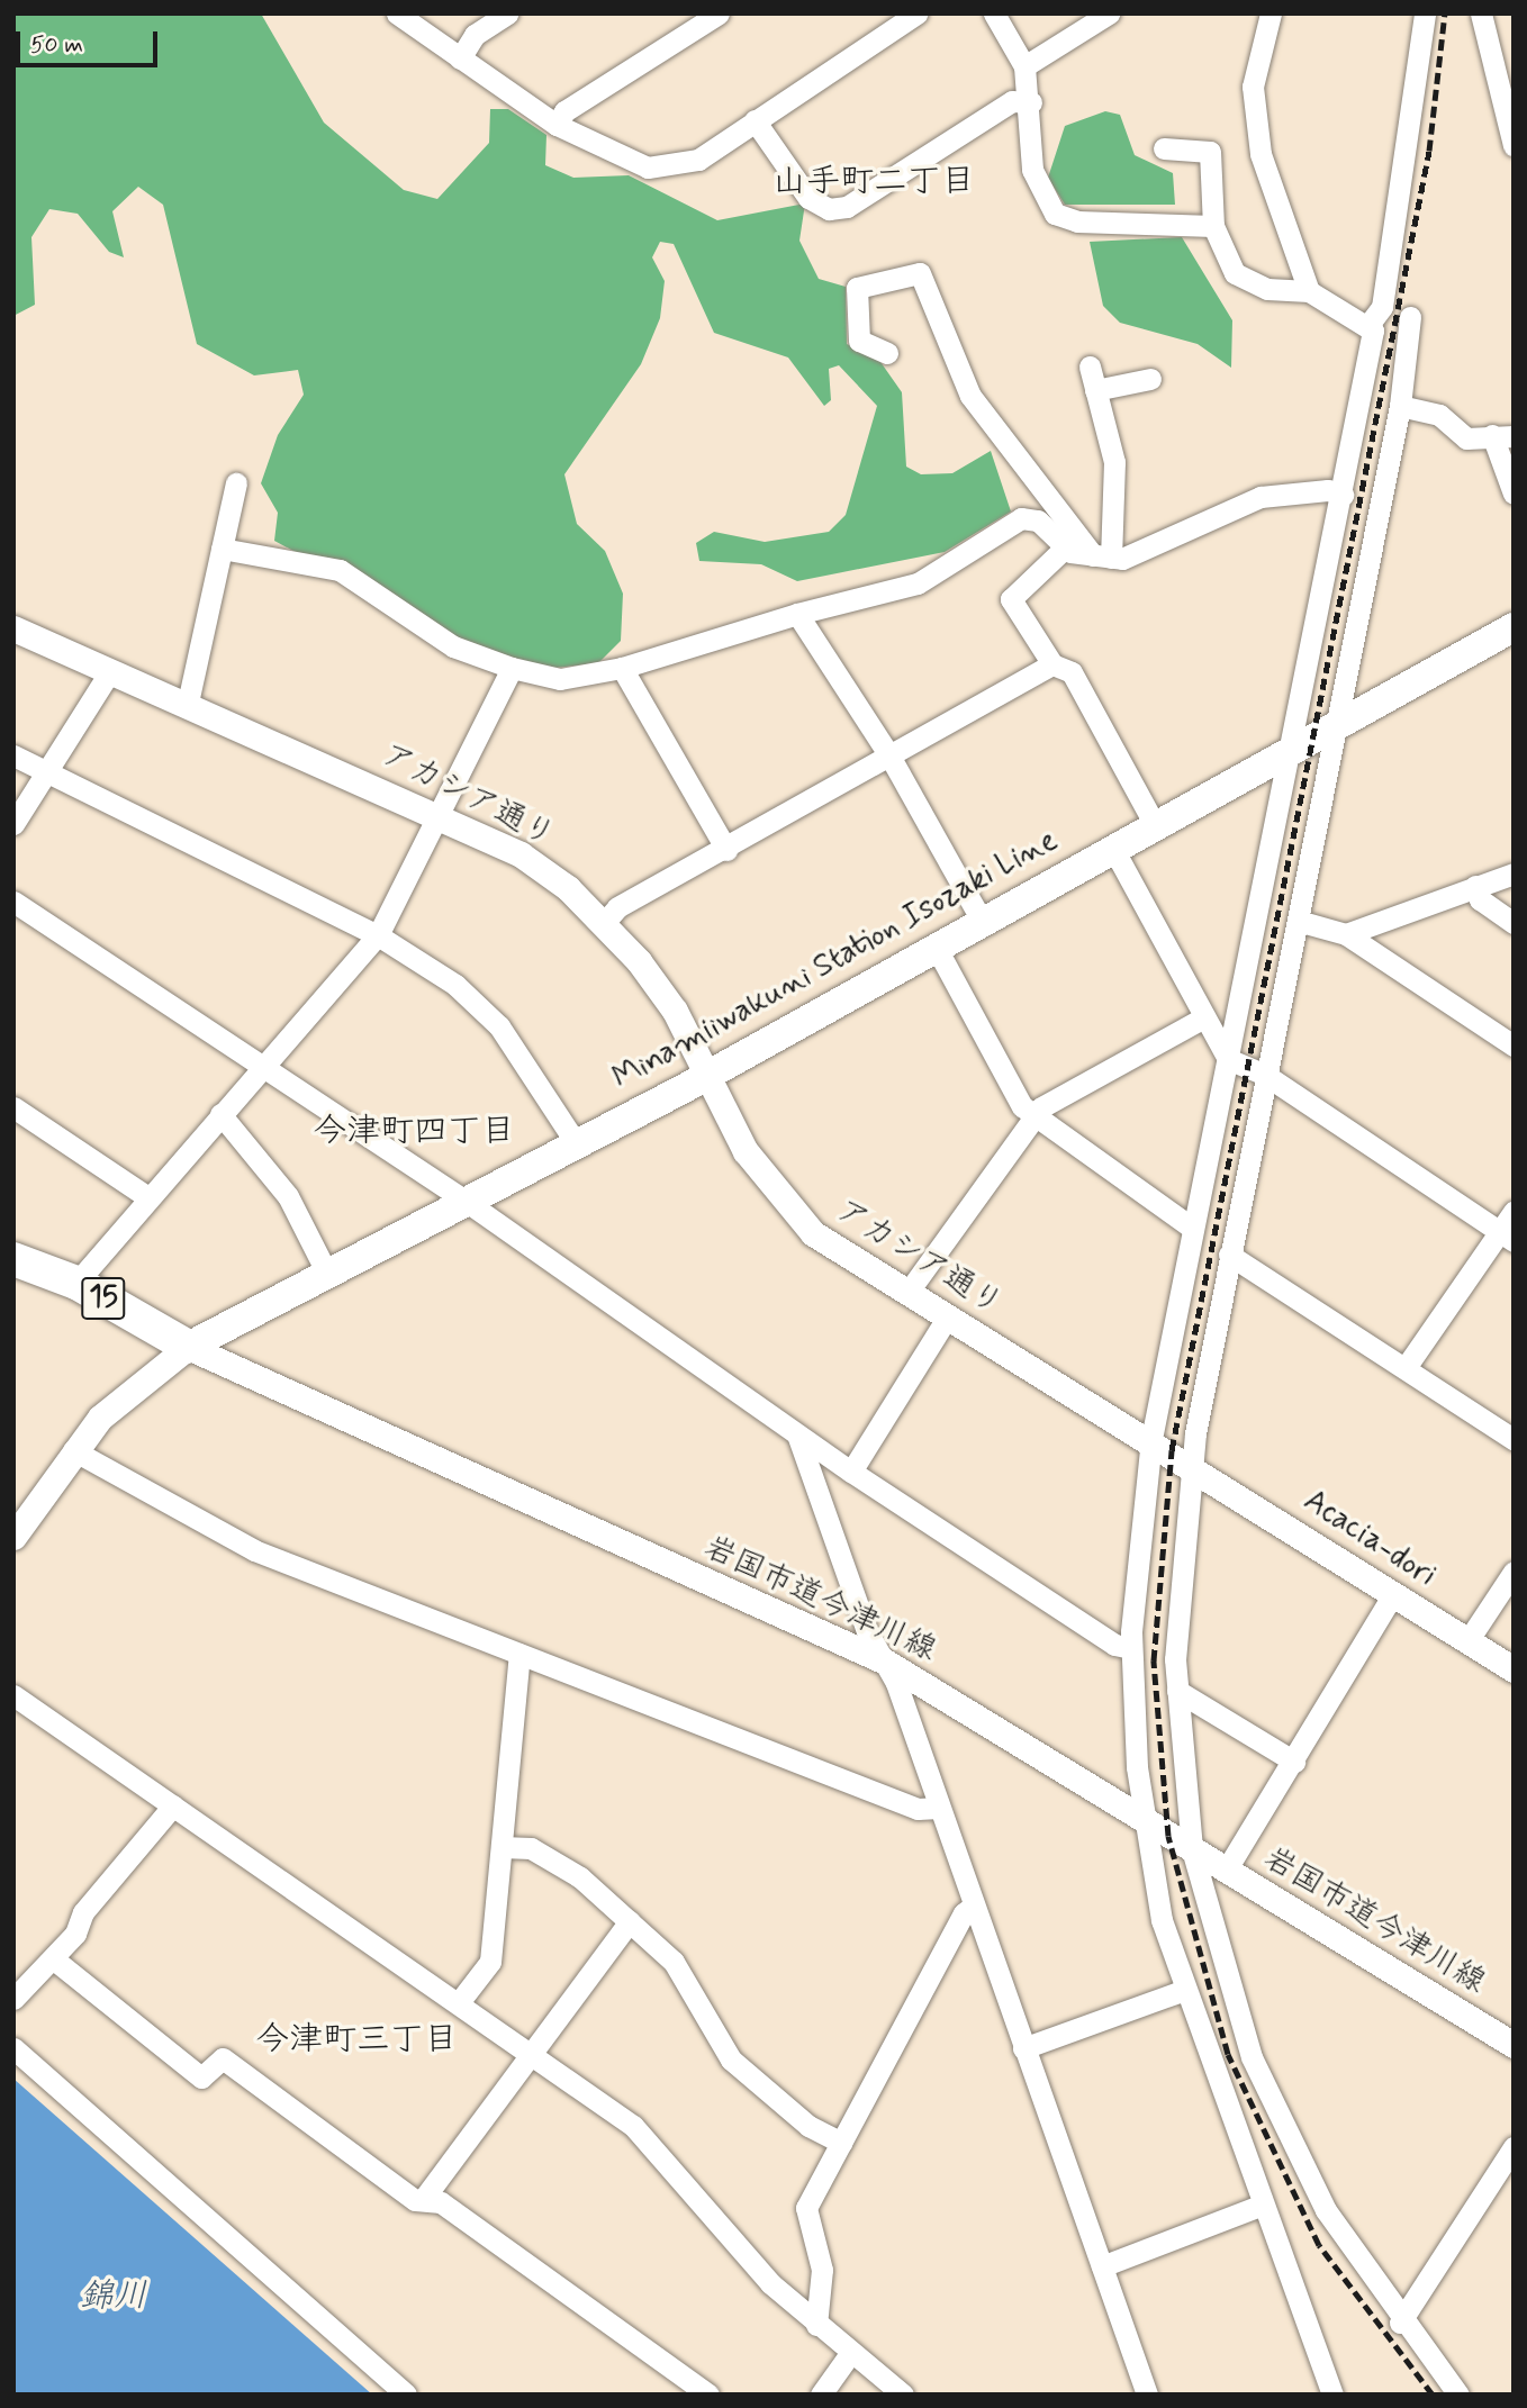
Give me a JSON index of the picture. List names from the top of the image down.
{
  "streets": {
    "main road": ["Minamiiwakuni Station Isozaki Line", "15"],
    "street": ["アカシア通り", "Acacia-dori", "岩国市道今津川線"]
  },
  "crossings": [
    ["アカシア通り", "Minamiiwakuni Station Isozaki Line"],
    ["アカシア通り", "Acacia-dori"],
    ["Minamiiwakuni Station Isozaki Line", "15"],
    ["Minamiiwakuni Station Isozaki Line", "岩国市道今津川線"],
    ["15", "岩国市道今津川線"]
  ],
  "districts": ["山手町二丁目", "今津町四丁目", "今津町三丁目"],
  "water": ["錦川"],
  "scale_bar": "50 m"
}
